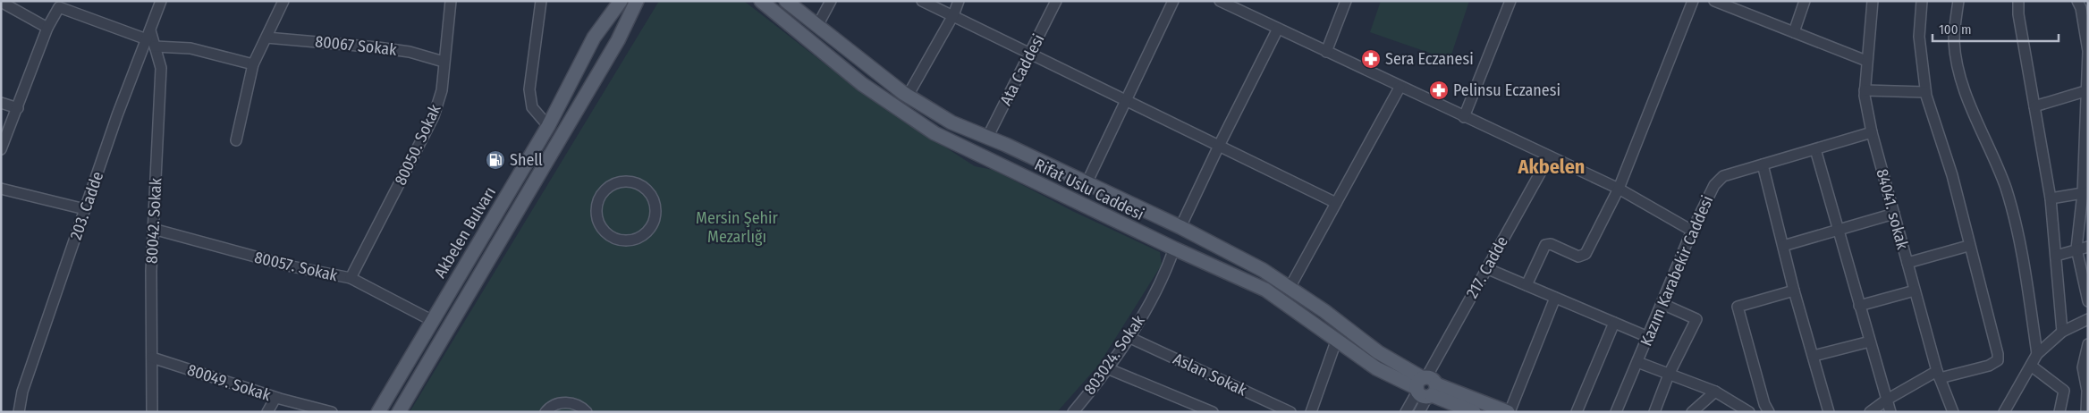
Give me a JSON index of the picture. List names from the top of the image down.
{
  "streets": {
    "main road": ["Rifat Uslu Caddesi", "Akbelen Bulvarı"],
    "street": [
      "80067 Sokak",
      "Ata Caddesi",
      "80050. Sokak",
      "203. Cadde",
      "84041. sokak",
      "80042. Sokak",
      "80057. Sokak",
      "217. Cadde",
      "Kazım Karabekir Caddesi",
      "803024. Sokak",
      "Aslan Sokak",
      "80049. Sokak"
    ]
  },
  "crossings": [
    ["80067 Sokak", "80050. Sokak"],
    ["Ata Caddesi", "Rifat Uslu Caddesi"],
    ["80050. Sokak", "80057. Sokak"],
    ["Rifat Uslu Caddesi", "217. Cadde"],
    ["Rifat Uslu Caddesi", "803024. Sokak"],
    ["203. Cadde", "80042. Sokak"],
    ["84041. sokak", "Kazım Karabekir Caddesi"],
    ["80042. Sokak", "80057. Sokak"],
    ["80042. Sokak", "80049. Sokak"],
    ["Akbelen Bulvarı", "80057. Sokak"],
    ["803024. Sokak", "Aslan Sokak"]
  ],
  "districts": ["Akbelen"],
  "parks": ["Mersin Şehir Mezarlığı"],
  "places": {
    "pharmacy": ["Sera Eczanesi", "Pelinsu Eczanesi"],
    "fuel station": ["Shell"]
  },
  "scale_bar": "100 m"
}
